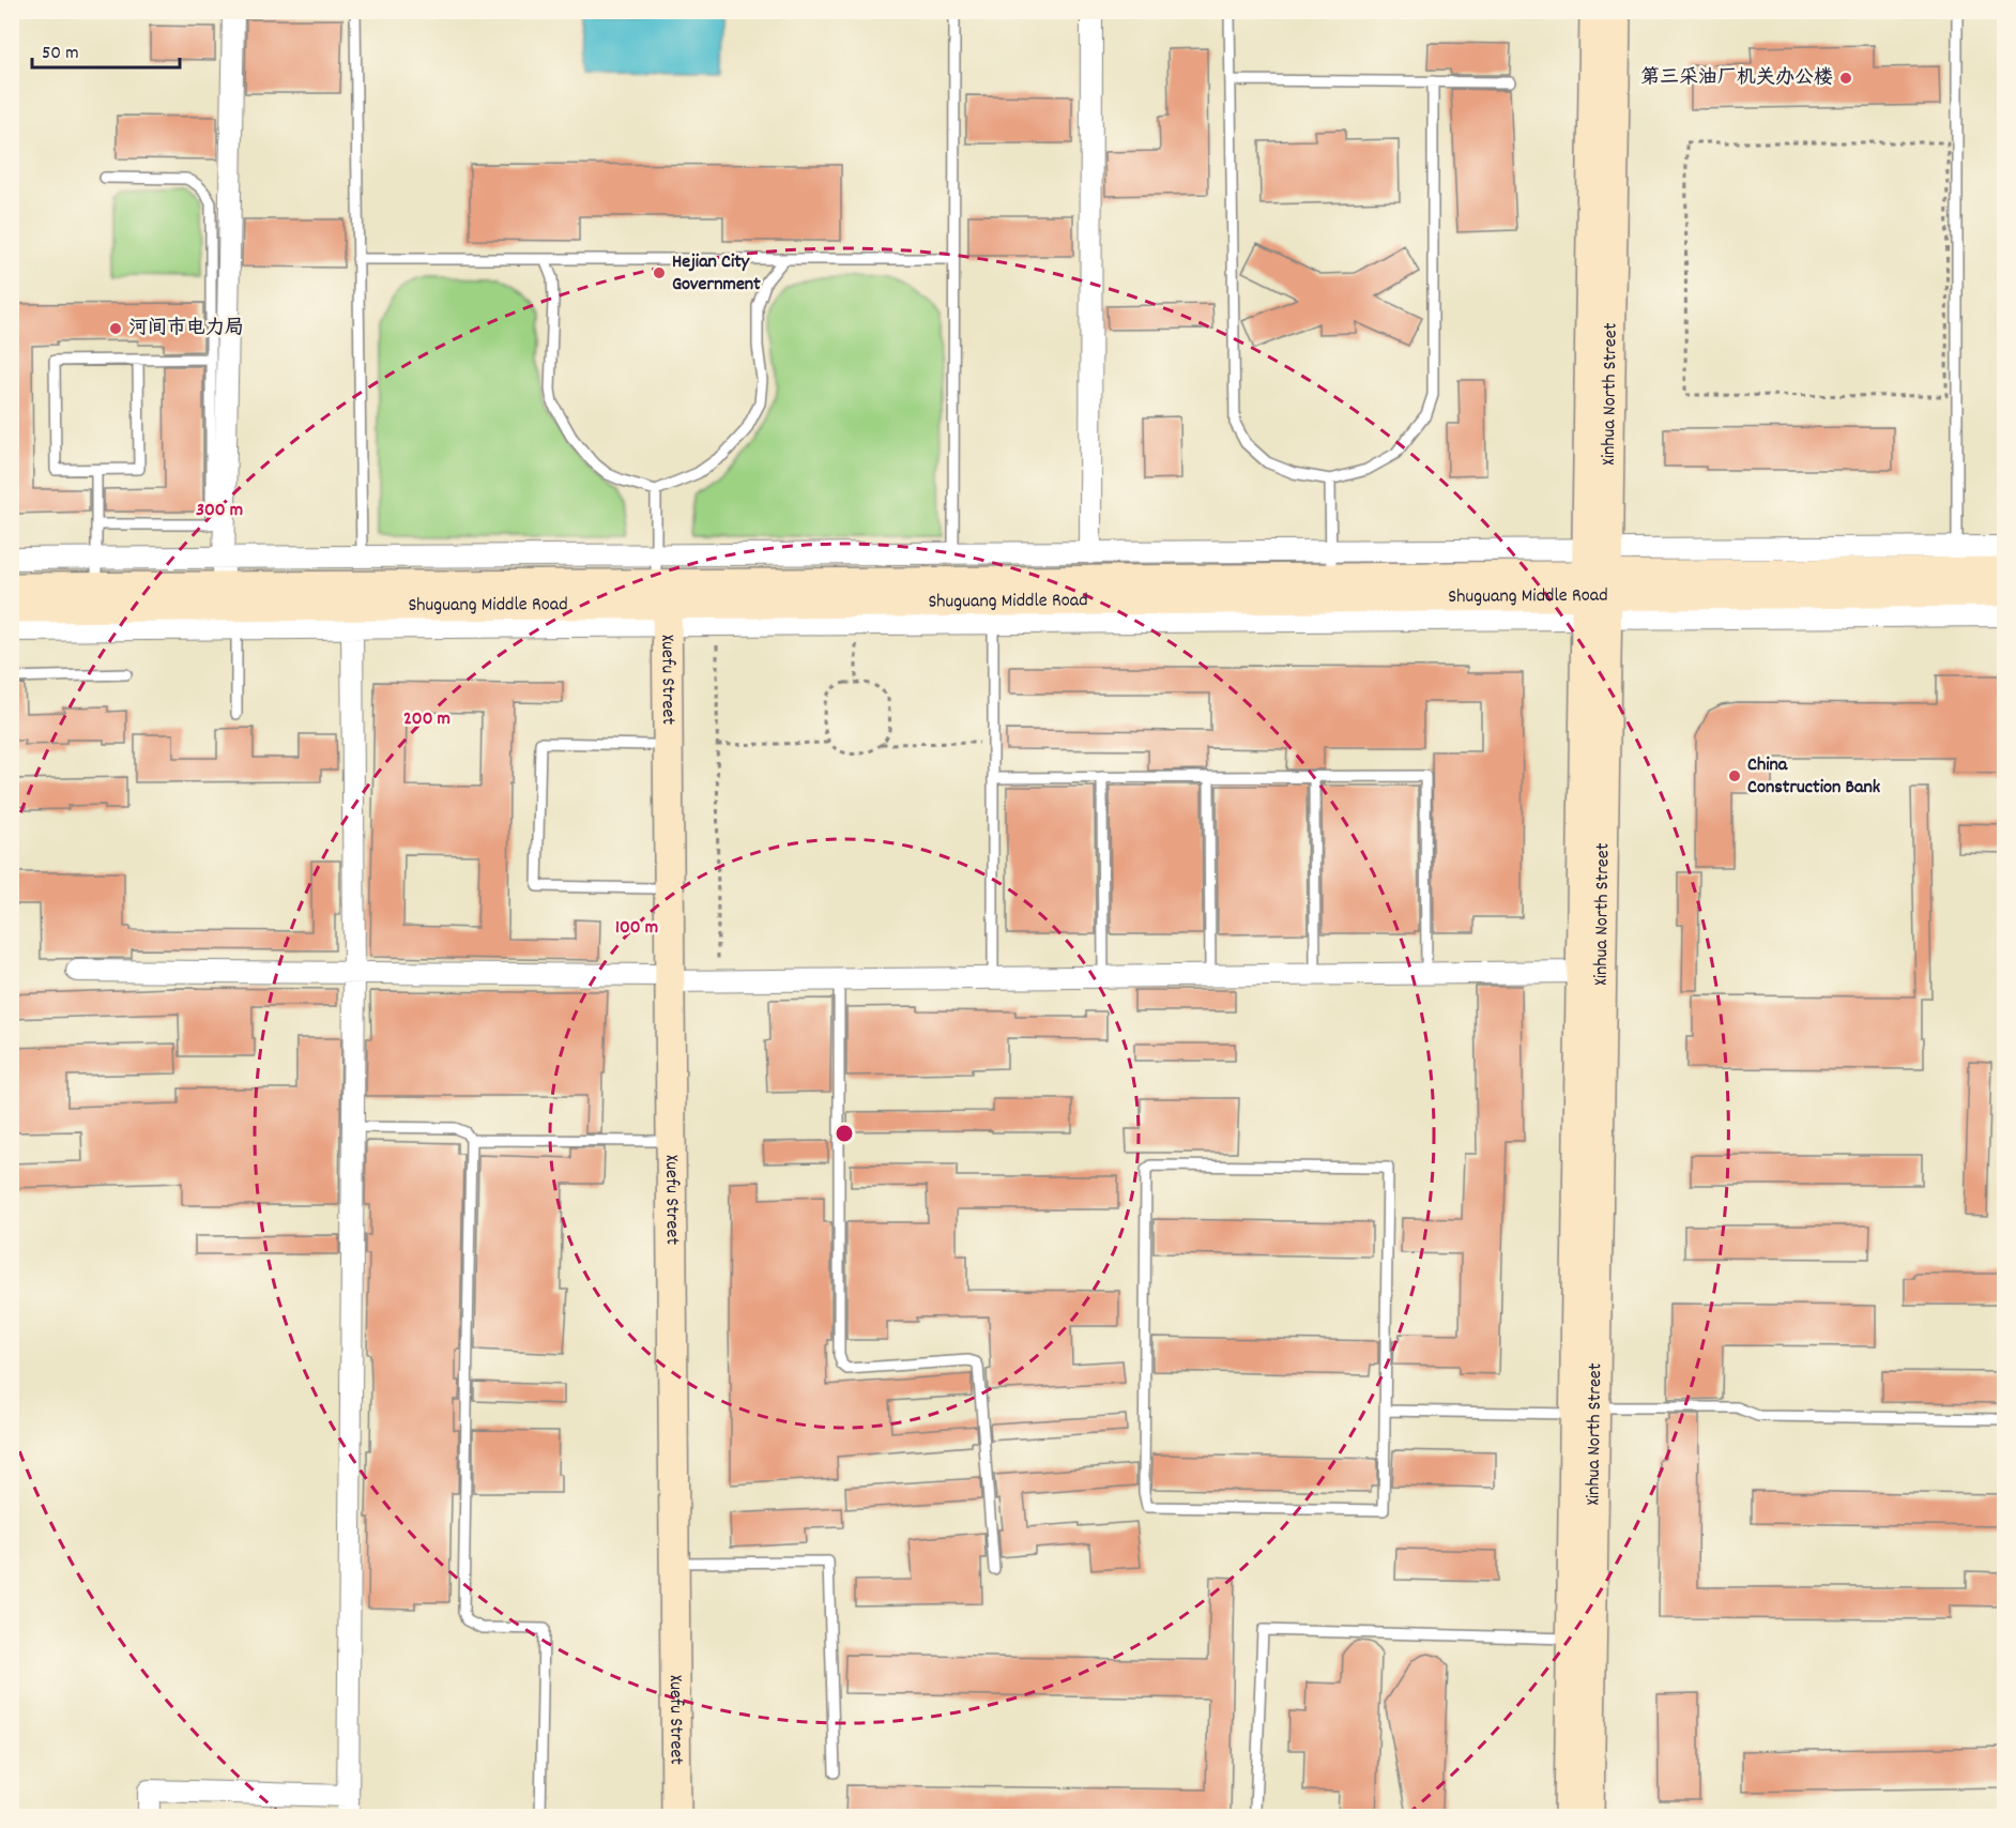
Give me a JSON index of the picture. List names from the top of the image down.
{
  "streets": {
    "main road": ["Xinhua North Street", "Shuguang Middle Road", "Xuefu Street"]
  },
  "crossings": [
    ["Xinhua North Street", "Shuguang Middle Road"],
    ["Shuguang Middle Road", "Xuefu Street"]
  ],
  "places": [
    "第三采油厂机关办公楼",
    "Hejian City Government",
    "河间市电力局",
    "China Construction Bank"
  ],
  "scale_bar": "50 m",
  "rings": ["300 m", "200 m", "100 m"]
}
